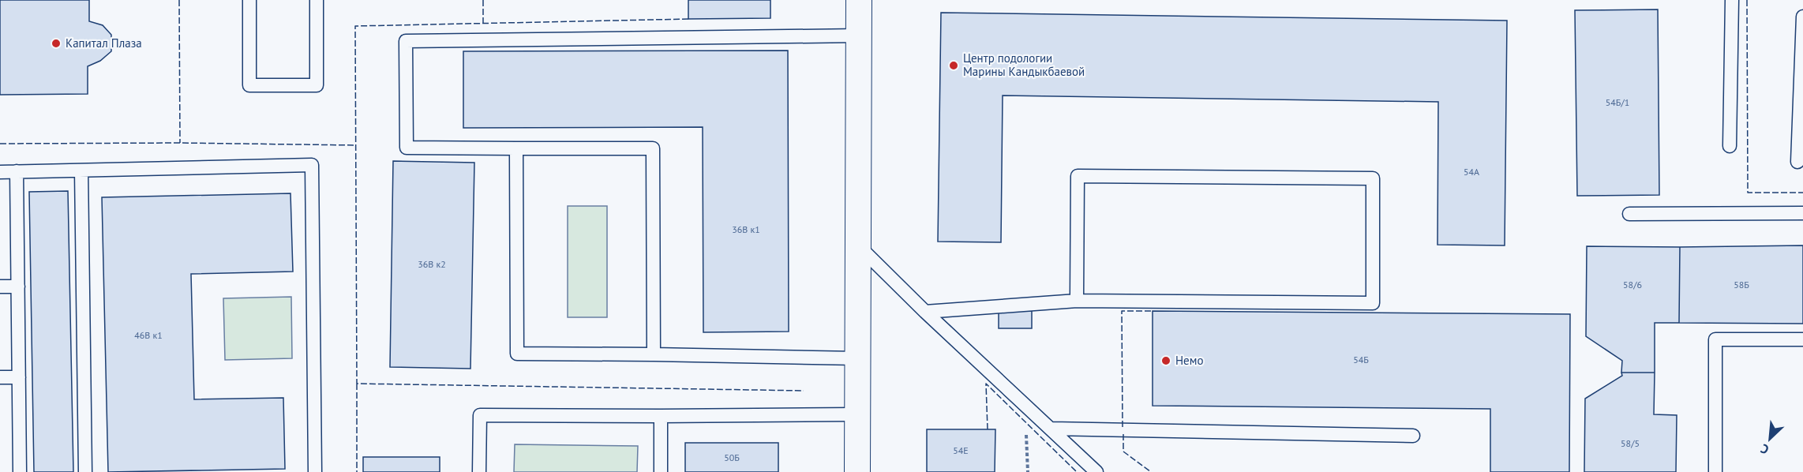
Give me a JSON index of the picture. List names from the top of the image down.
{
  "places": ["Капитал Плаза", "Центр подологии Марины Кандыкбаевой", "Немо"],
  "house_numbers": [
    "54Б/1",
    "54А",
    "36В к1",
    "36В к2",
    "58/6",
    "58Б",
    "46В к1",
    "54Б",
    "58/5",
    "54Е",
    "50Б"
  ],
  "north": "bottom left"
}
